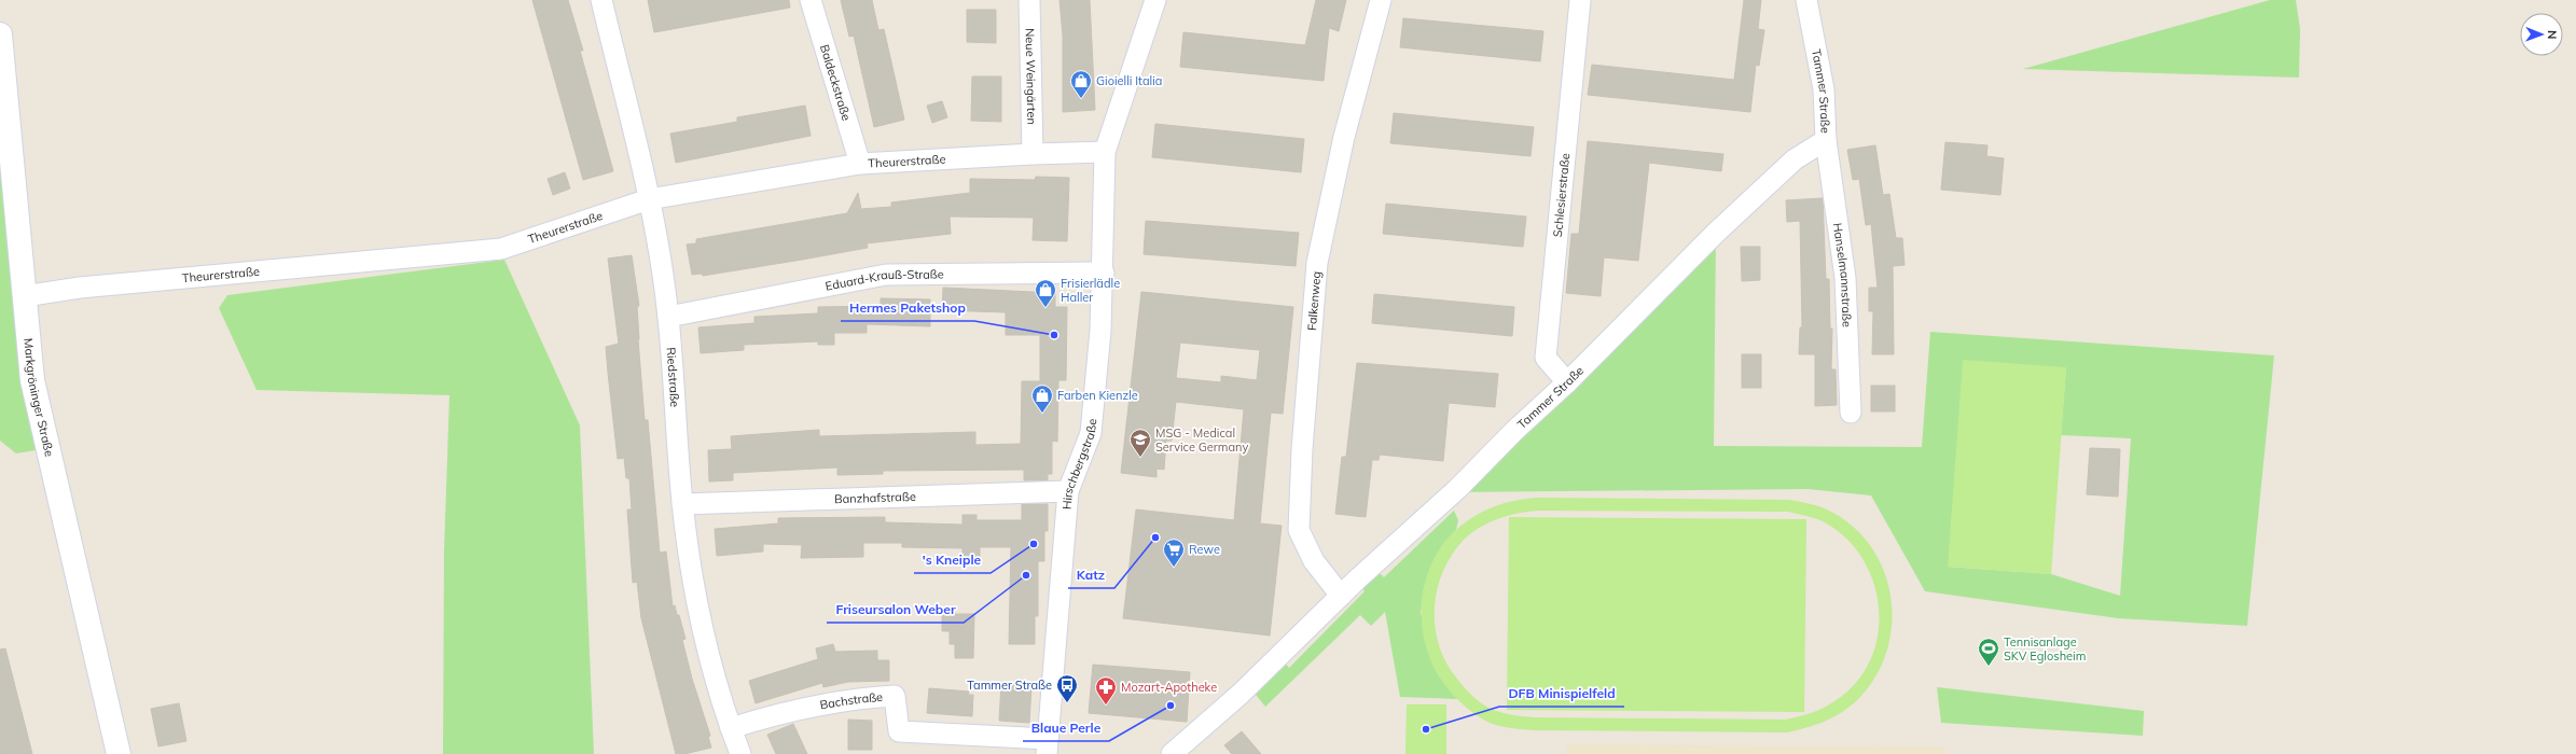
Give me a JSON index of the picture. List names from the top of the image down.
{
  "streets": {
    "main road": ["Markgröninger Straße"],
    "street": [
      "Neue Weingärten",
      "Baldeckstraße",
      "Tammer Straße",
      "Theurerstraße",
      "Schlesierstraße",
      "Hanselmannstraße",
      "Eduard-Krauß-Straße",
      "Falkenweg",
      "Riedstraße",
      "Hirschbergstraße",
      "Banzhafstraße",
      "Bachstraße"
    ]
  },
  "crossings": [
    ["Neue Weingärten", "Theurerstraße"],
    ["Baldeckstraße", "Theurerstraße"],
    ["Tammer Straße", "Schlesierstraße"],
    ["Tammer Straße", "Hanselmannstraße"],
    ["Tammer Straße", "Falkenweg"],
    ["Theurerstraße", "Riedstraße"],
    ["Theurerstraße", "Markgröninger Straße"],
    ["Theurerstraße", "Hirschbergstraße"],
    ["Eduard-Krauß-Straße", "Riedstraße"],
    ["Eduard-Krauß-Straße", "Hirschbergstraße"],
    ["Riedstraße", "Banzhafstraße"],
    ["Riedstraße", "Bachstraße"],
    ["Hirschbergstraße", "Banzhafstraße"],
    ["Hirschbergstraße", "Bachstraße"]
  ],
  "places": {
    "shop": ["Gioielli Italia", "Frisierlädle Haller", "Farben Kienzle"],
    "other": [
      "Hermes Paketshop",
      "Katz",
      "'s Kneiple",
      "Friseursalon Weber",
      "Blaue Perle",
      "DFB Minispielfeld"
    ],
    "school or university": ["MSG - Medical Service Germany"],
    "supermarket": ["Rewe"],
    "sports": ["Tennisanlage SKV Eglosheim"],
    "bus stop": ["Tammer Straße"],
    "pharmacy": ["Mozart-Apotheke"]
  },
  "north": "right"
}
